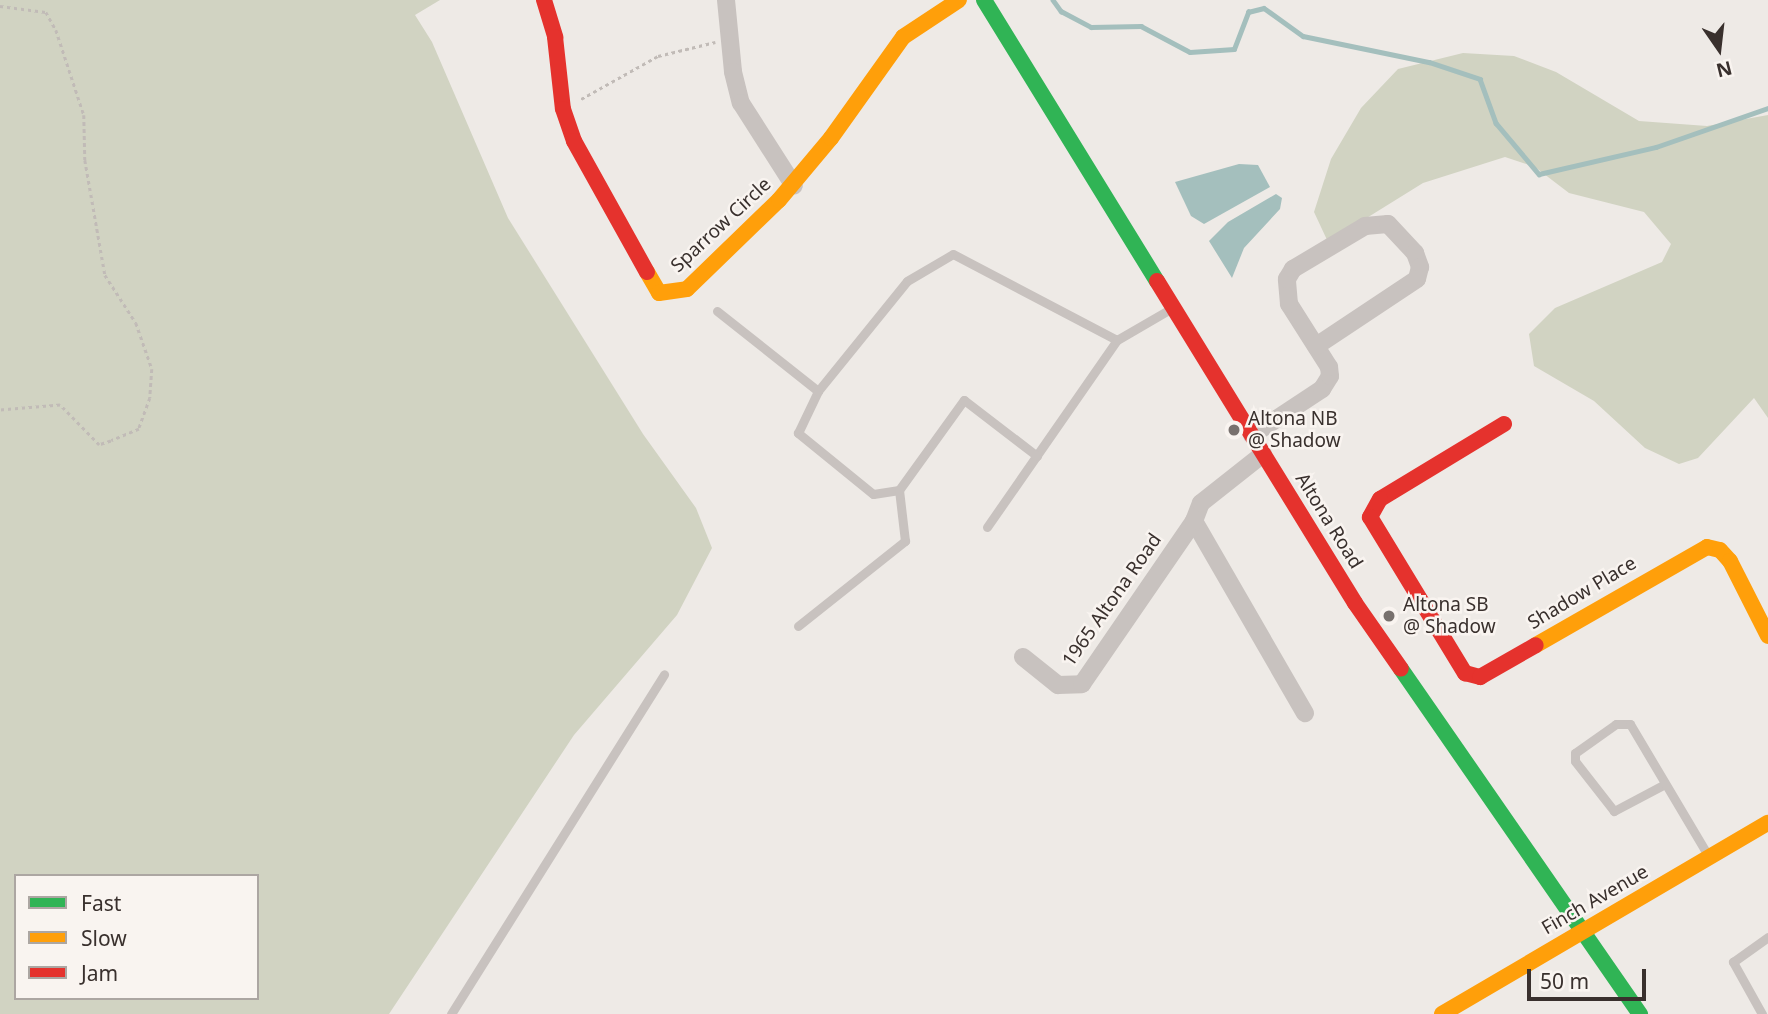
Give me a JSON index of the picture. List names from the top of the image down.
{
  "streets": {
    "street": [
      "Sparrow Circle",
      "Altona Road",
      "Shadow Place",
      "1965 Altona Road",
      "Finch Avenue"
    ]
  },
  "crossings": [
    ["Altona Road", "1965 Altona Road"],
    ["Altona Road", "Finch Avenue"]
  ],
  "places": ["Altona NB @ Shadow", "Altona SB @ Shadow"],
  "legend": ["Fast", "Slow", "Jam"],
  "scale_bar": "50 m",
  "north": "bottom"
}
